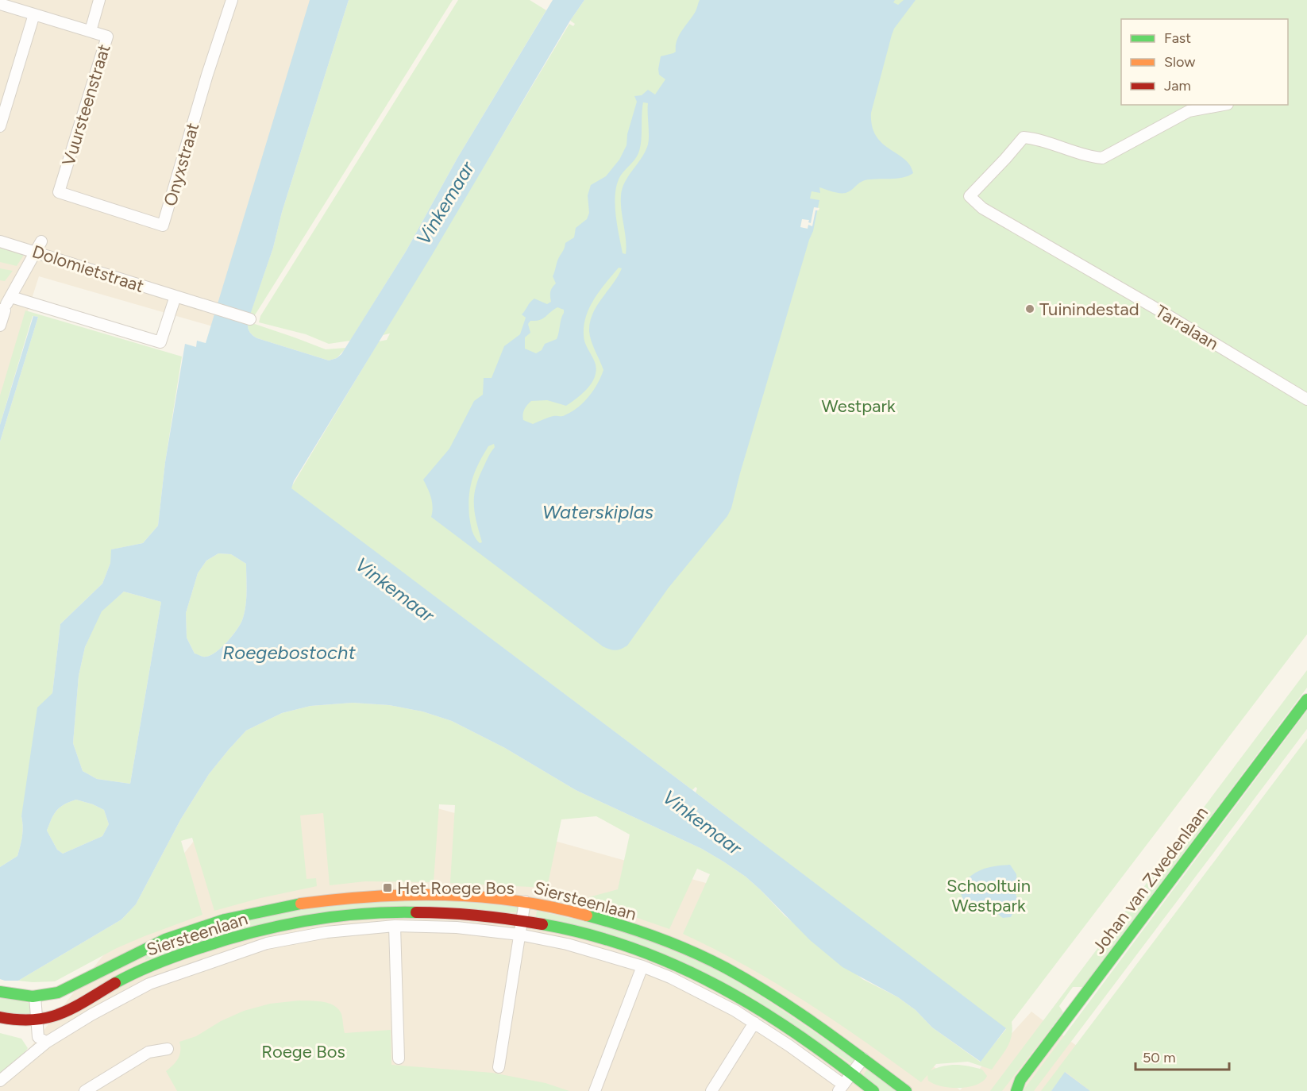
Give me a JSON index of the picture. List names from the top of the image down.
{
  "streets": {
    "main road": ["Johan van Zwedenlaan", "Siersteenlaan"],
    "street": [
      "Vuursteenstraat",
      "Onyxstraat",
      "Dolomietstraat",
      "Tarralaan"
    ]
  },
  "crossings": [
    ["Vuursteenstraat", "Onyxstraat"]
  ],
  "water": ["Vinkemaar", "Waterskiplas", "Roegebostocht"],
  "parks": ["Westpark", "Schooltuin Westpark", "Roege Bos"],
  "places": {
    "other": ["Tuinindestad"],
    "transit": ["Het Roege Bos"]
  },
  "legend": ["Fast", "Slow", "Jam"],
  "scale_bar": "50 m"
}
